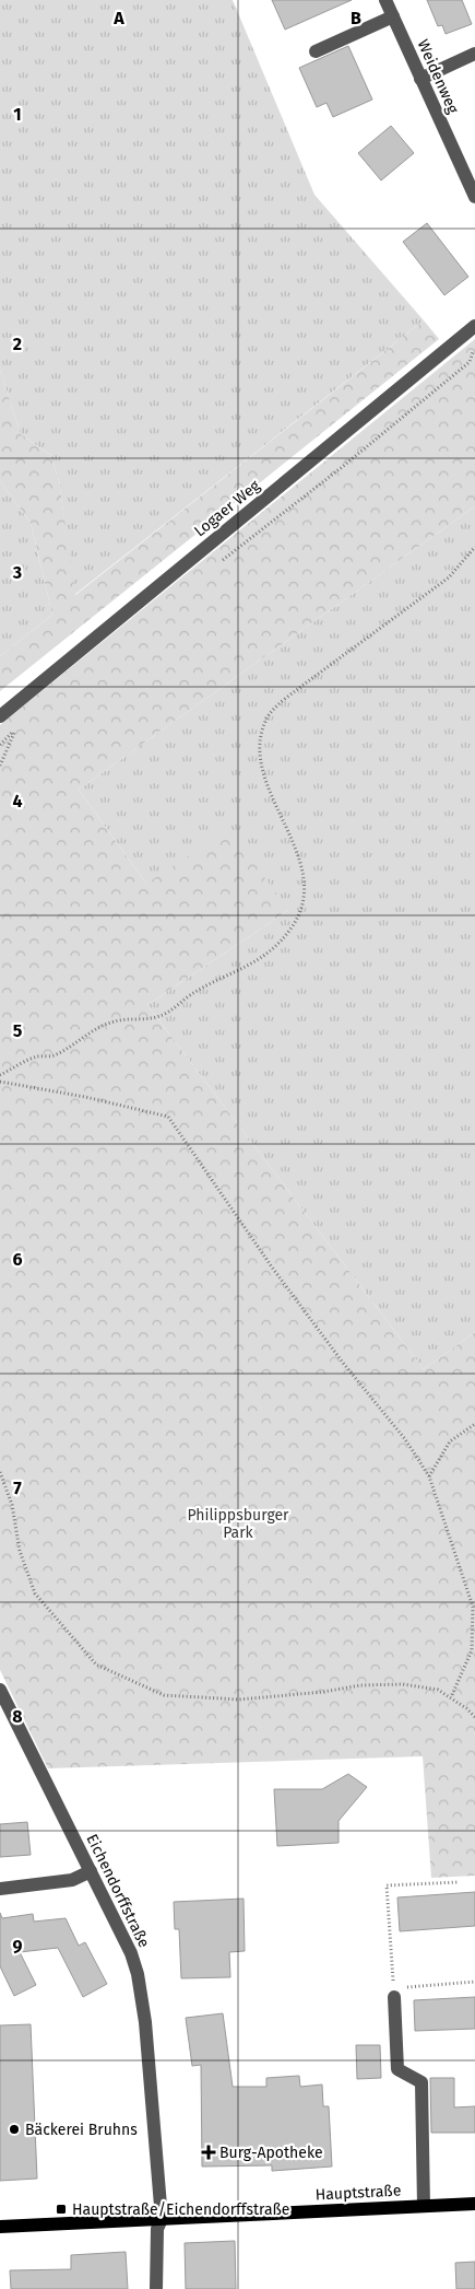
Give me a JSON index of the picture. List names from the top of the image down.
{
  "streets": {
    "main road": ["Hauptstraße"],
    "street": ["Weidenweg", "Logaer Weg", "Eichendorffstraße"]
  },
  "crossings": [
    ["Eichendorffstraße", "Hauptstraße"]
  ],
  "parks": ["Philippsburger Park"],
  "places": {
    "other": ["Bäckerei Bruhns"],
    "health": ["Burg-Apotheke"],
    "transit": ["Hauptstraße/Eichendorffstraße"]
  },
  "grid": {
    "columns": ["A", "B"],
    "rows": [
      "1",
      "2",
      "3",
      "4",
      "5",
      "6",
      "7",
      "8",
      "9"
    ]
  }
}
